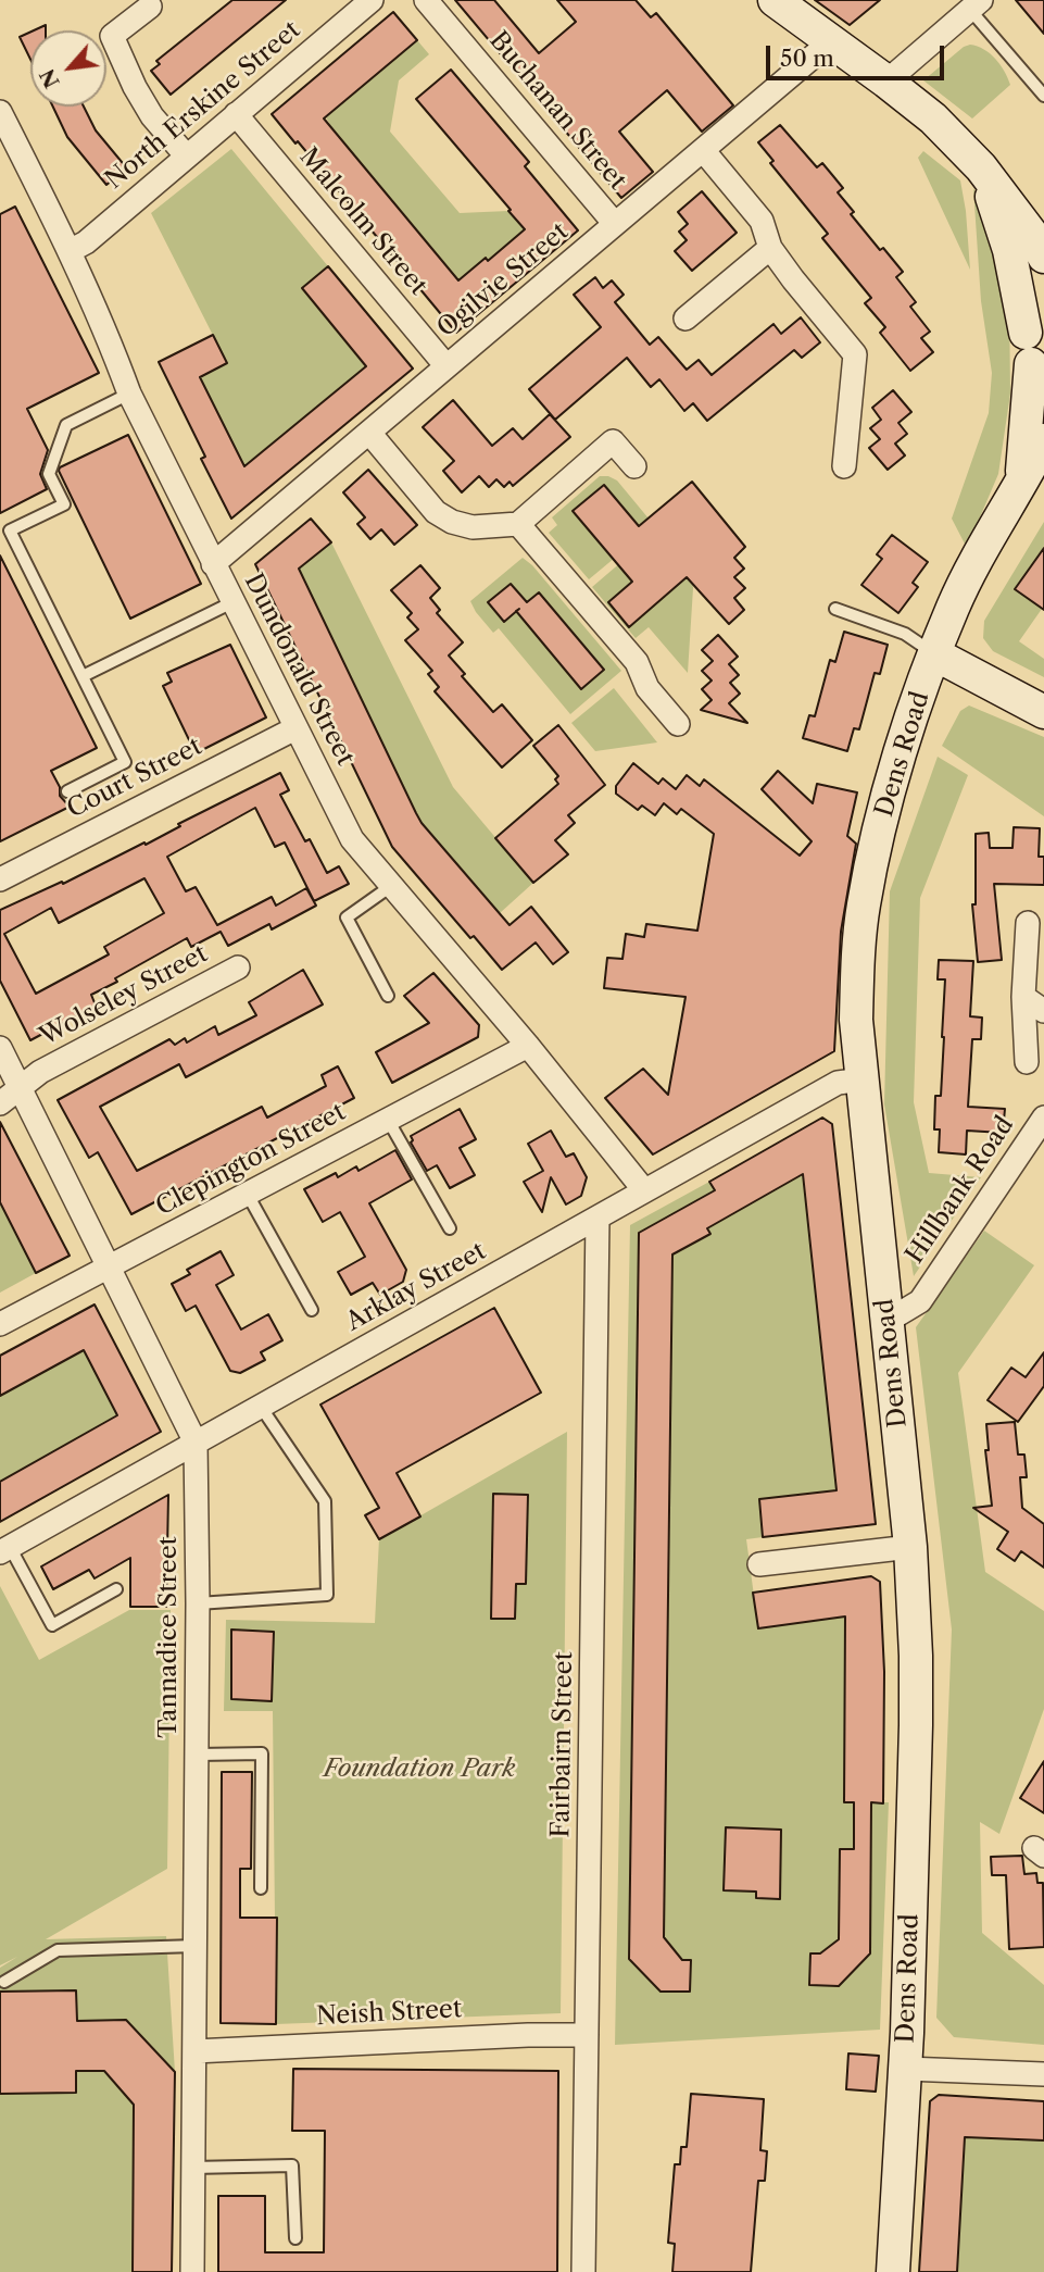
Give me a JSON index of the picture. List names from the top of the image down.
{
  "streets": {
    "main road": ["Dens Road"],
    "street": [
      "North Erskine Street",
      "Buchanan Street",
      "Malcolm Street",
      "Ogilvie Street",
      "Dundonald Street",
      "Court Street",
      "Wolseley Street",
      "Clepington Street",
      "Hillbank Road",
      "Arklay Street",
      "Tannadice Street",
      "Fairbairn Street",
      "Neish Street"
    ]
  },
  "crossings": [
    ["North Erskine Street", "Malcolm Street"],
    ["North Erskine Street", "Dundonald Street"],
    ["Buchanan Street", "Ogilvie Street"],
    ["Malcolm Street", "Ogilvie Street"],
    ["Ogilvie Street", "Dundonald Street"],
    ["Dundonald Street", "Court Street"],
    ["Dundonald Street", "Clepington Street"],
    ["Dundonald Street", "Arklay Street"],
    ["Dens Road", "Hillbank Road"],
    ["Dens Road", "Arklay Street"],
    ["Wolseley Street", "Tannadice Street"],
    ["Clepington Street", "Tannadice Street"],
    ["Arklay Street", "Tannadice Street"],
    ["Arklay Street", "Fairbairn Street"],
    ["Tannadice Street", "Neish Street"],
    ["Fairbairn Street", "Neish Street"]
  ],
  "parks": ["Foundation Park"],
  "scale_bar": "50 m",
  "north": "bottom left"
}
